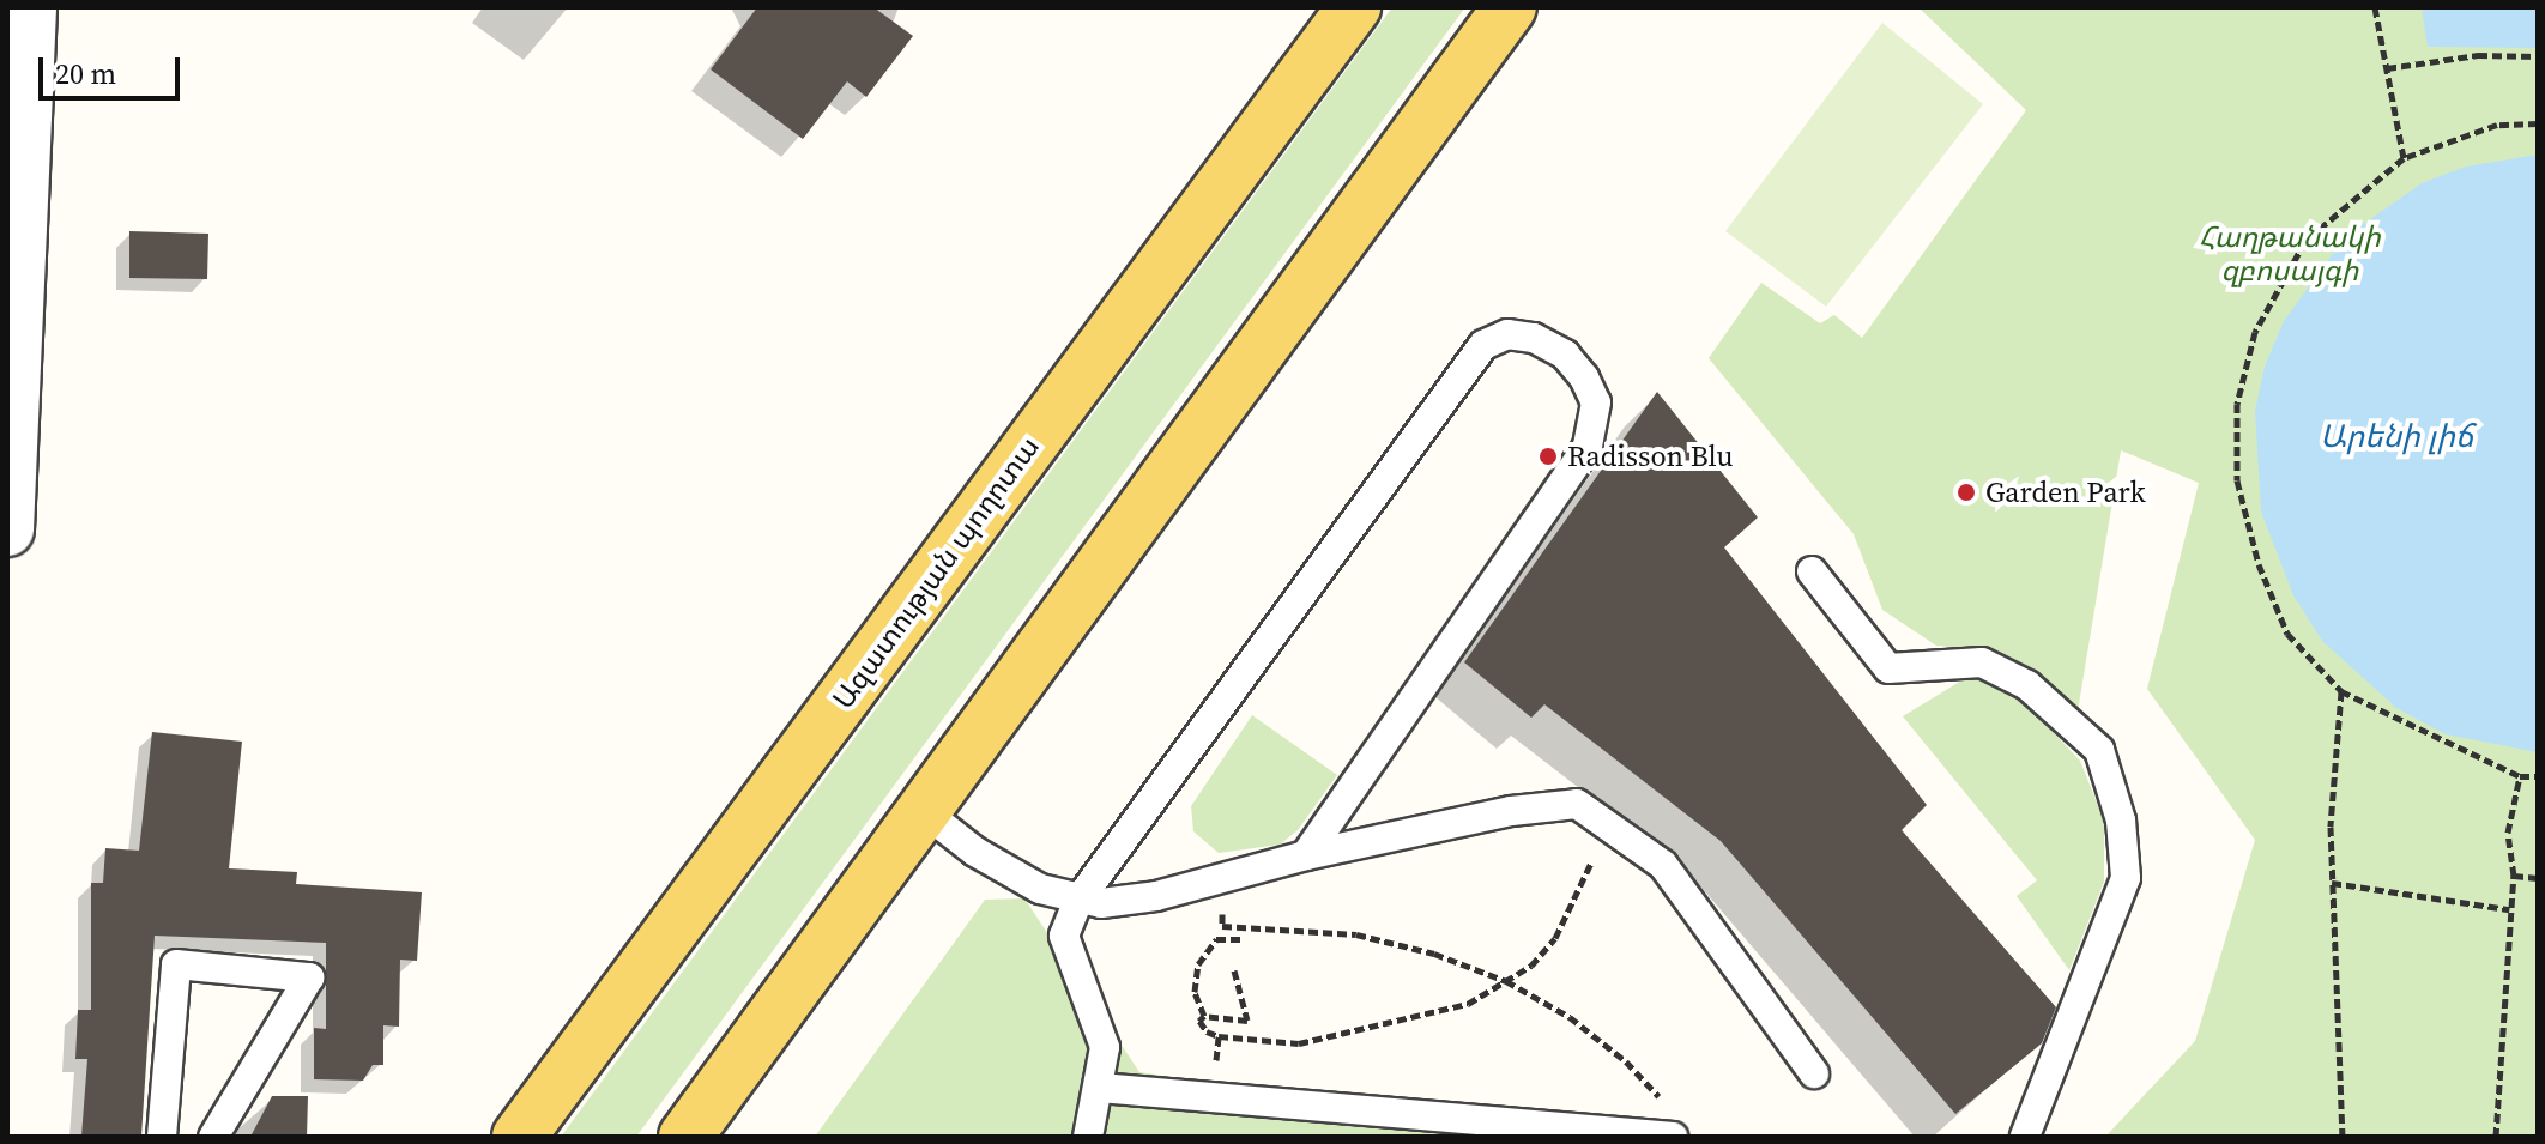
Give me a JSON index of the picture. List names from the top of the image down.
{
  "streets": {
    "main road": ["Ազատության պողոտա"]
  },
  "water": ["Արենի լիճ"],
  "parks": ["Հաղթանակի զբոսայգի"],
  "places": ["Radisson Blu", "Garden Park"],
  "scale_bar": "20 m"
}
